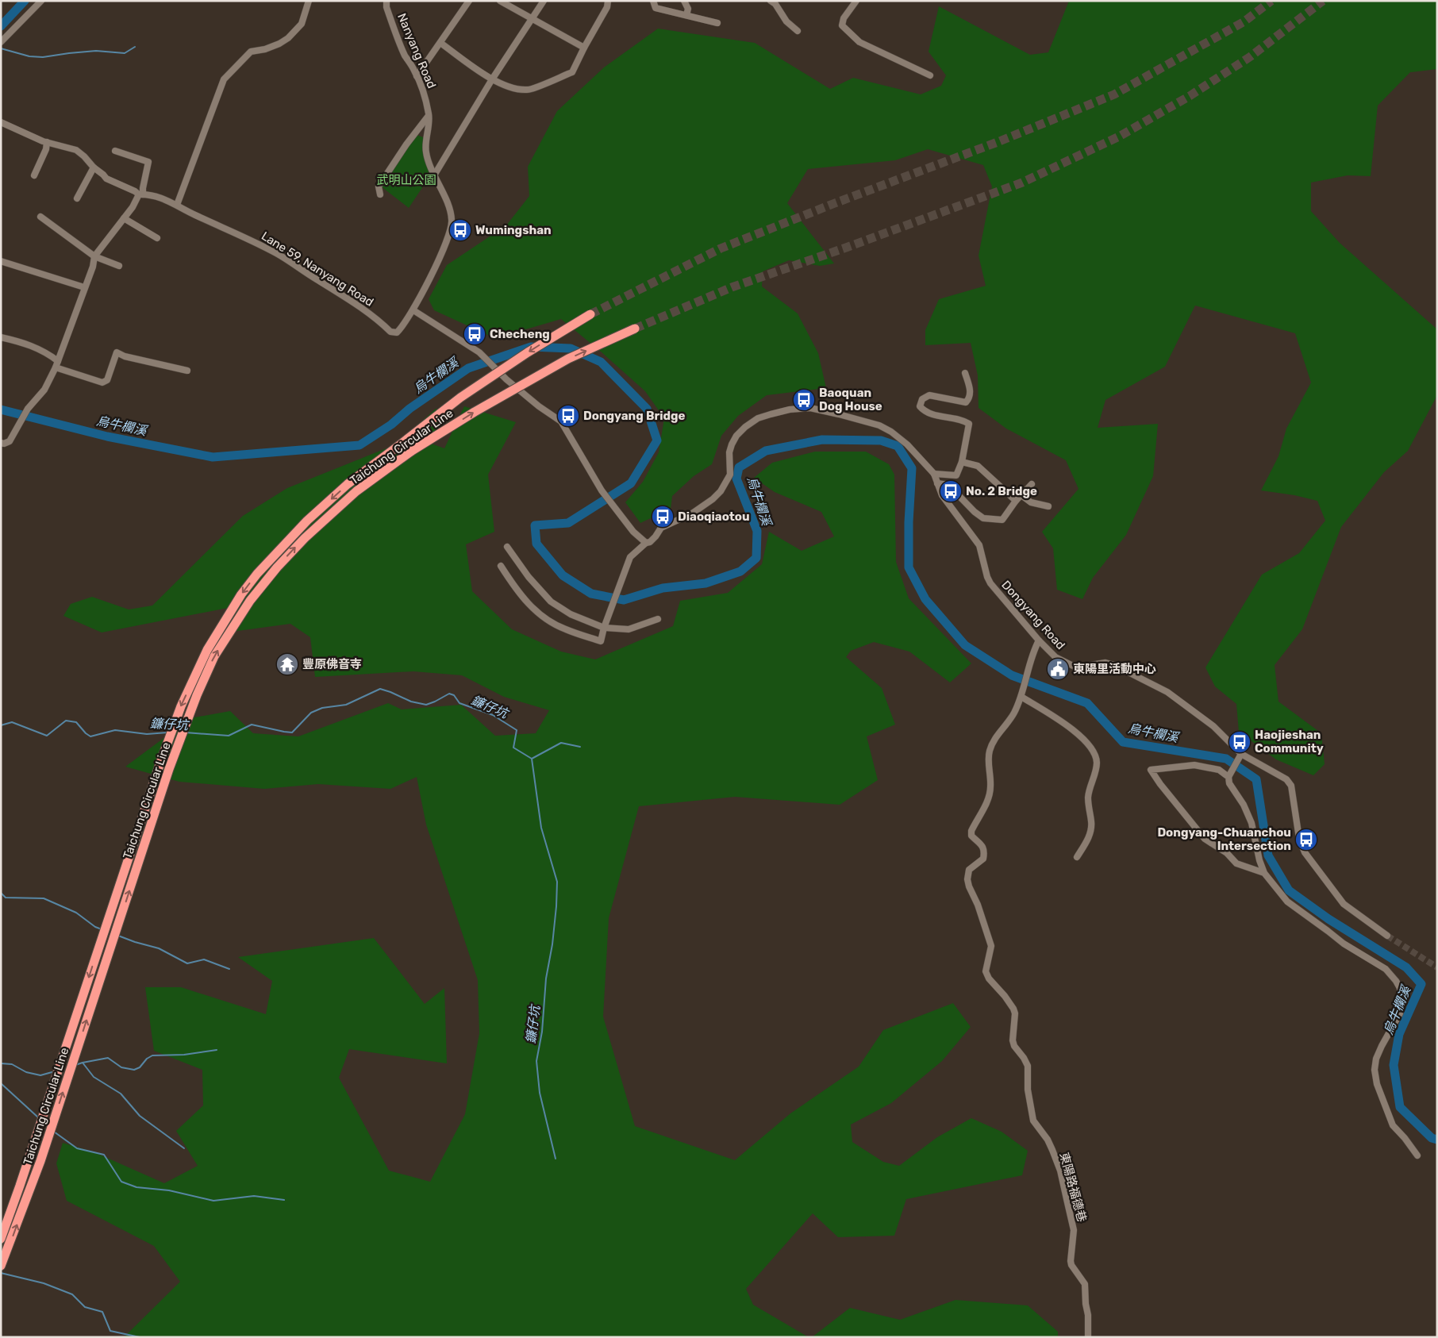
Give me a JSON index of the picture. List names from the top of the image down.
{
  "streets": {
    "highway": ["Taichung Circular Line"],
    "street": [
      "Nanyang Road",
      "Lane 59, Nanyang Road",
      "Dongyang Road",
      "東陽路福德巷"
    ]
  },
  "crossings": [
    ["Nanyang Road", "Lane 59, Nanyang Road"],
    ["Dongyang Road", "東陽路福德巷"]
  ],
  "water": ["烏牛欄溪", "鐮仔坑"],
  "parks": ["武明山公園"],
  "places": {
    "bus stop": [
      "Wumingshan",
      "Checheng",
      "Baoquan Dog House",
      "Dongyang Bridge",
      "No. 2 Bridge",
      "Diaoqiaotou",
      "Haojieshan Community",
      "Dongyang-Chuanchou Intersection"
    ],
    "temple": ["豐原佛音寺"],
    "public building": ["東陽里活動中心"]
  }
}
